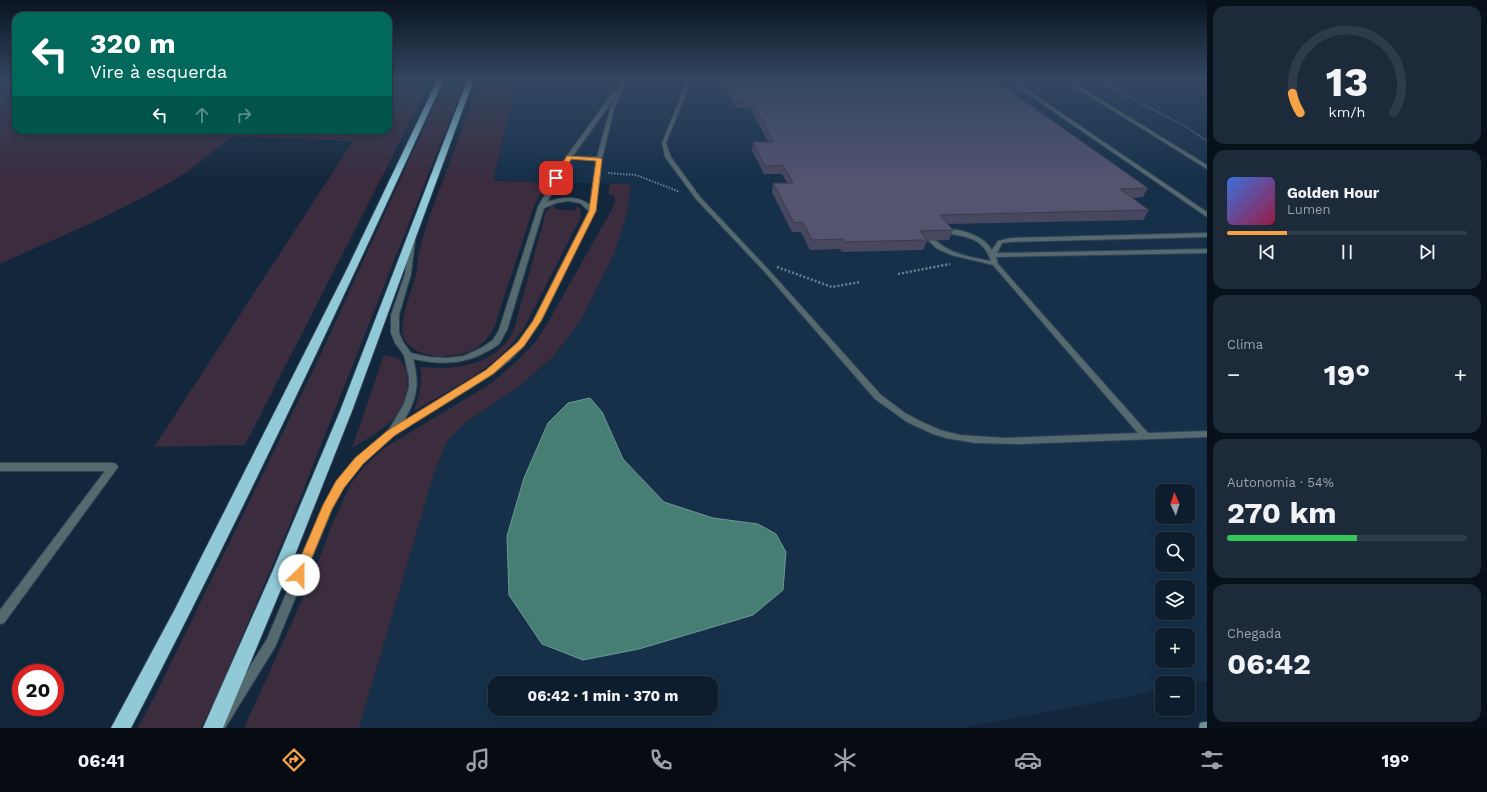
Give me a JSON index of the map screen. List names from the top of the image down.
{
  "north": "top",
  "page": {
    "turn": ["320 m", "Vire à esquerda"],
    "song": ["Golden Hour", "Lumen"],
    "tile": [
      "Clima",
      ["Autonomia · 54%", "270 km"],
      ["Chegada", "06:42"]
    ],
    "heat": ["−", "19°", "+"],
    "map_buttons": ["+", "−"],
    "limit": "20",
    "trip": "06:42 · 1 min · 370 m",
    "tabs": ["06:41", "19°"],
    "gauge": ["13", "km/h"]
  }
}
